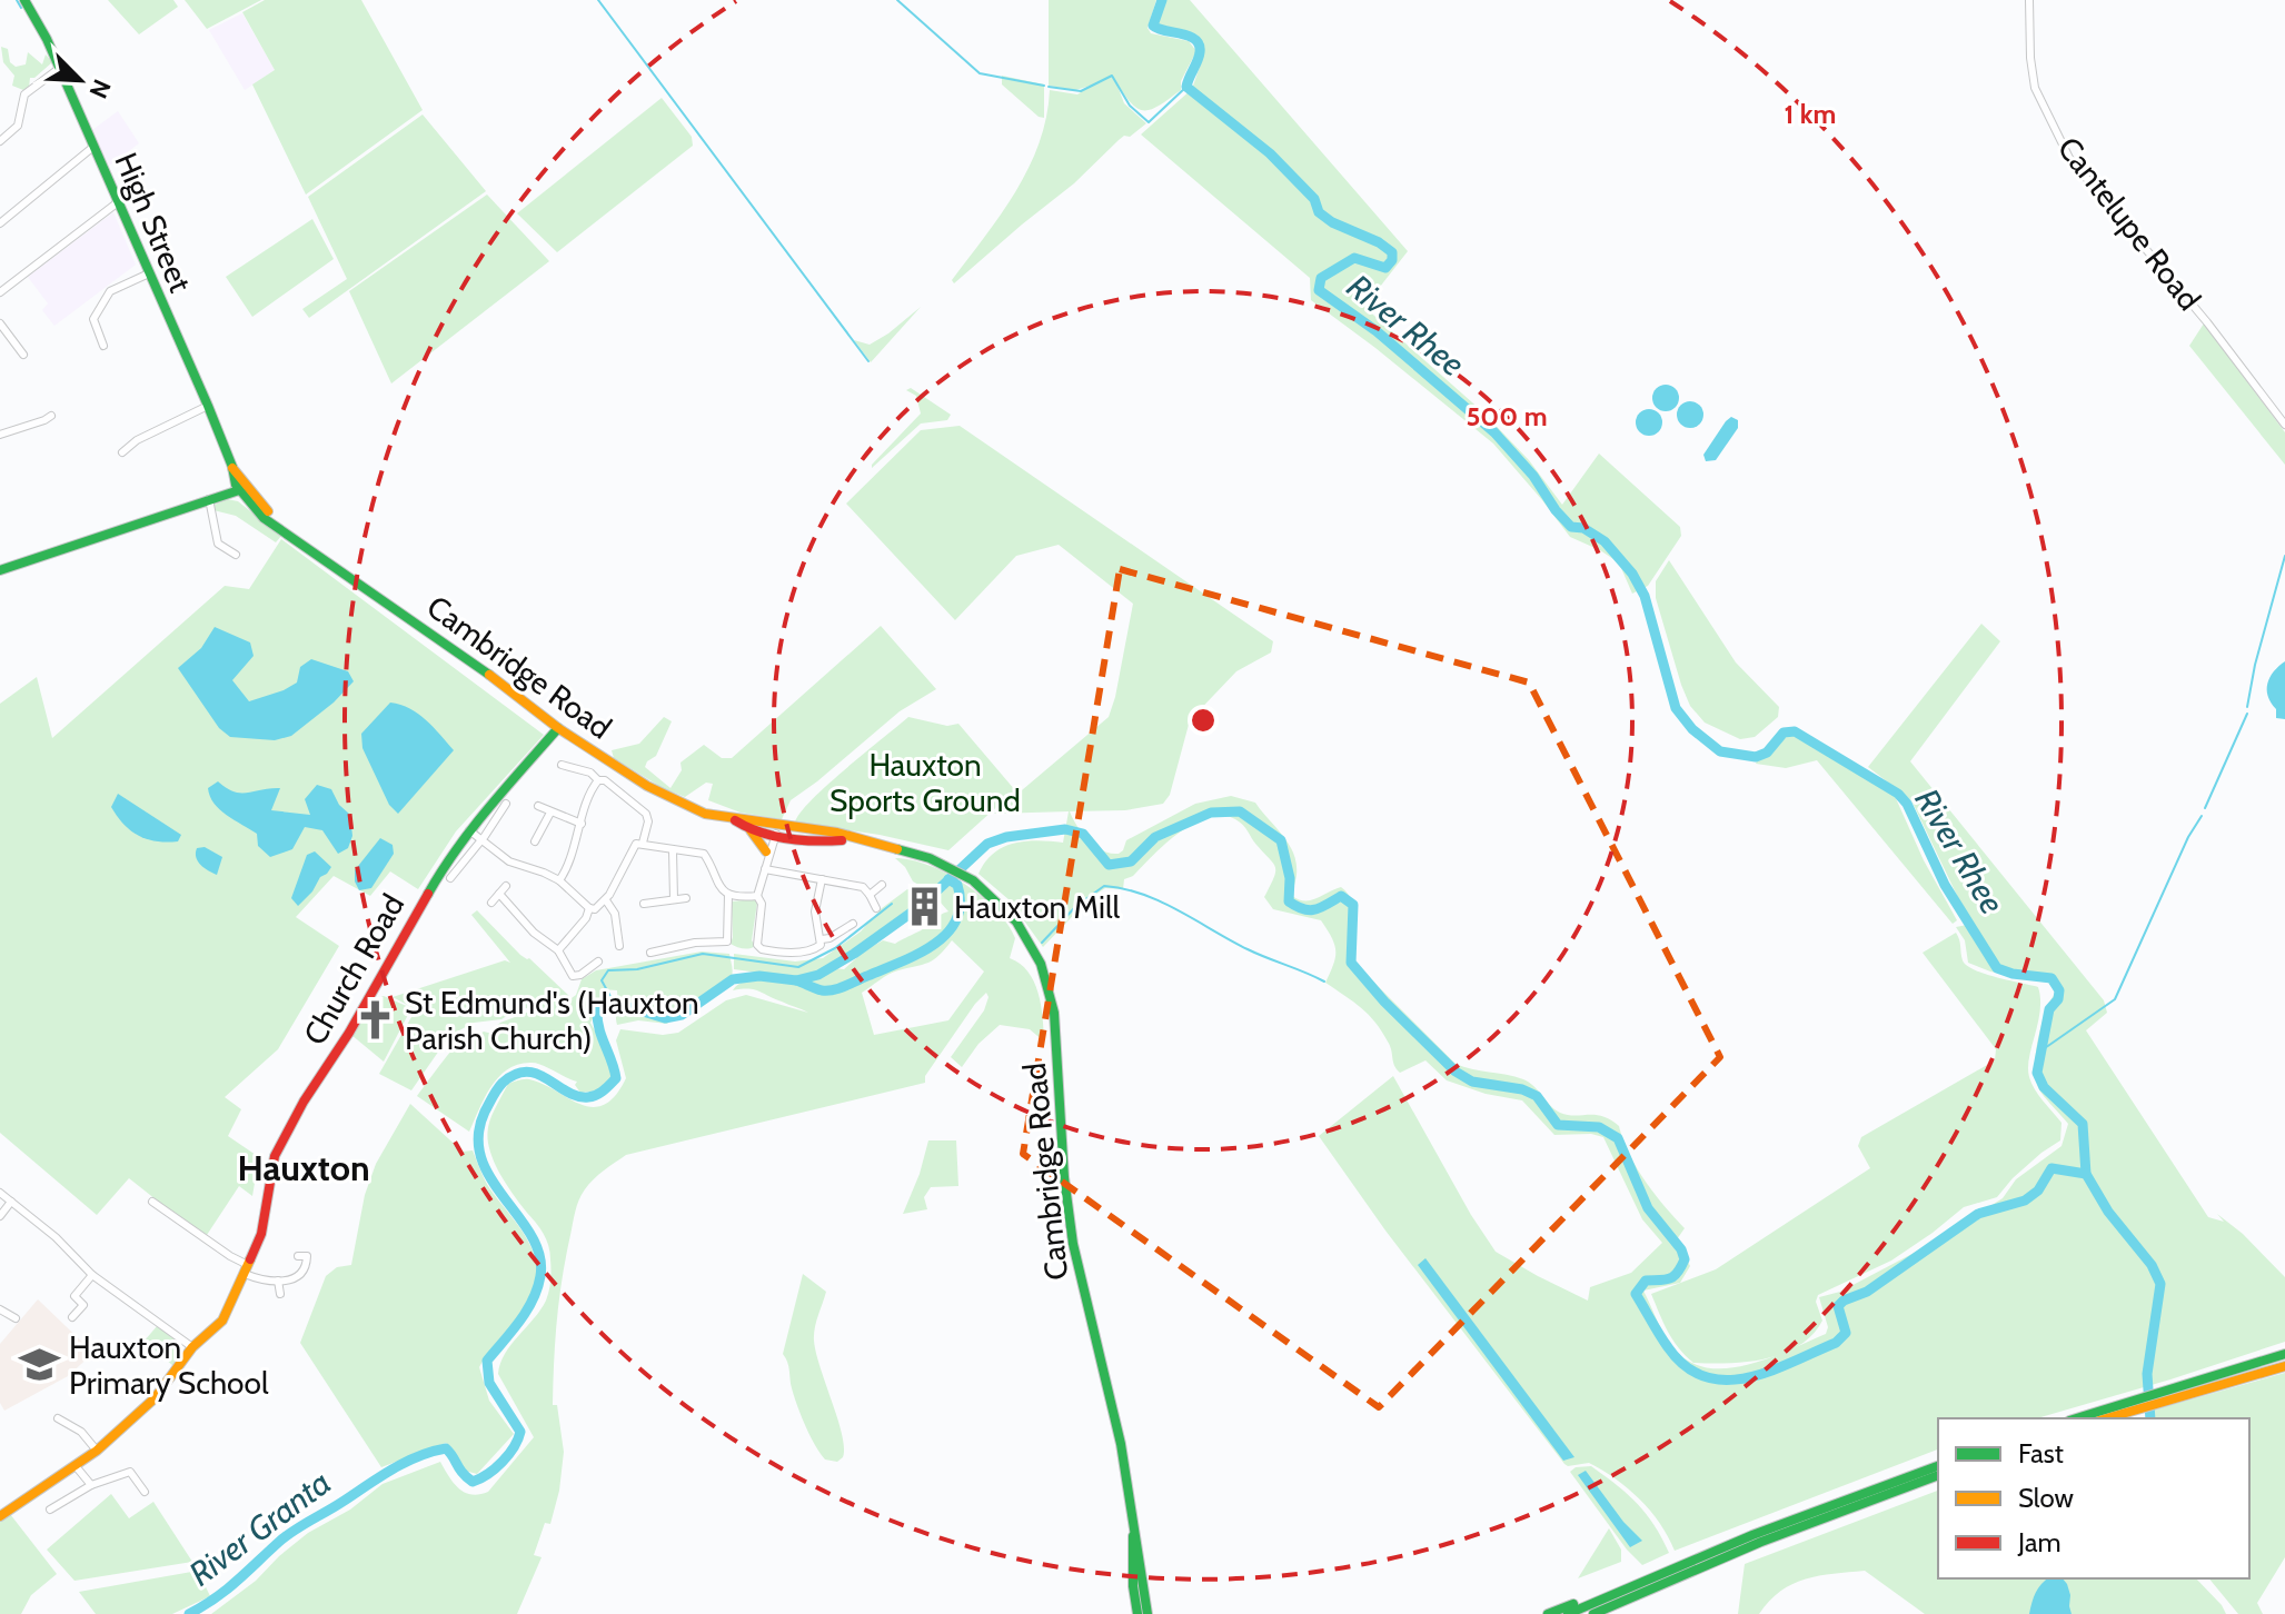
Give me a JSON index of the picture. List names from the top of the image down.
{
  "streets": {
    "main road": ["High Street", "Cambridge Road", "Church Road"],
    "street": ["Cantelupe Road"]
  },
  "crossings": [
    ["High Street", "Cambridge Road"],
    ["Cambridge Road", "Church Road"]
  ],
  "districts": ["Hauxton"],
  "water": ["River Rhee", "River Granta"],
  "parks": ["Hauxton Sports Ground"],
  "places": {
    "building": ["Hauxton Mill"],
    "church": ["St Edmund's (Hauxton Parish Church)"],
    "school or university": ["Hauxton Primary School"]
  },
  "legend": ["Fast", "Slow", "Jam"],
  "north": "bottom right",
  "rings": ["1 km", "500 m"]
}
